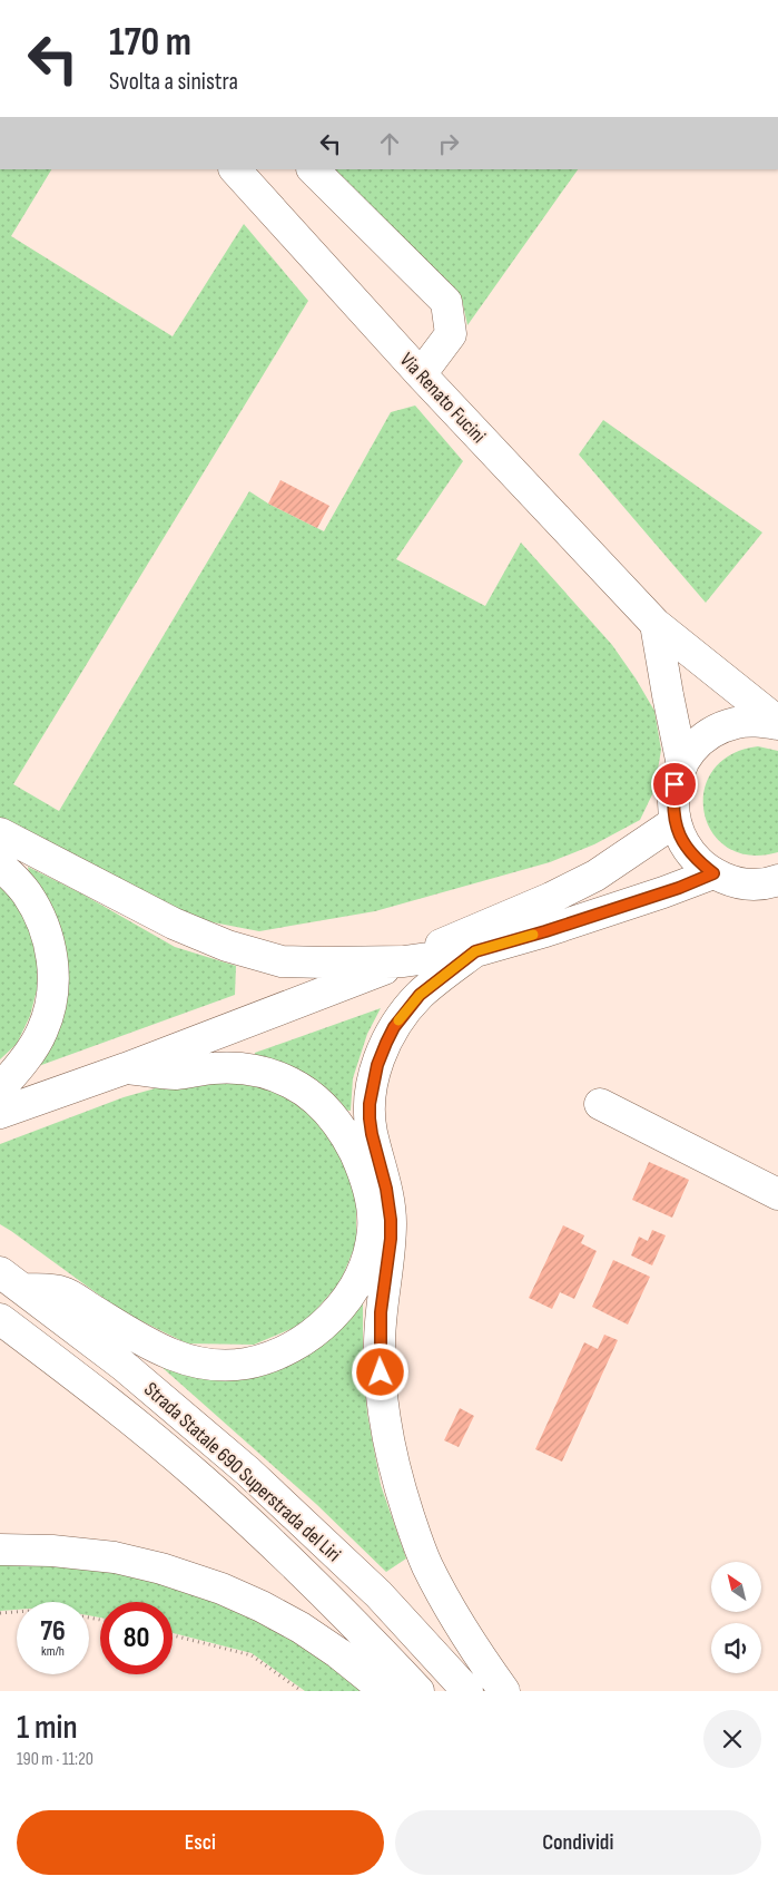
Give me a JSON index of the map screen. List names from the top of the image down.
{
  "streets": {
    "main road": ["Via Renato Fucini", "Strada Statale 690 Superstrada del Liri"]
  },
  "north": "top left",
  "page": {
    "turn": ["170 m", "Svolta a sinistra"],
    "speed": "76 km/h",
    "limit": "80",
    "heading": ["1 min", "190 m · 11:20"],
    "buttons": ["Esci", "Condividi"]
  }
}
